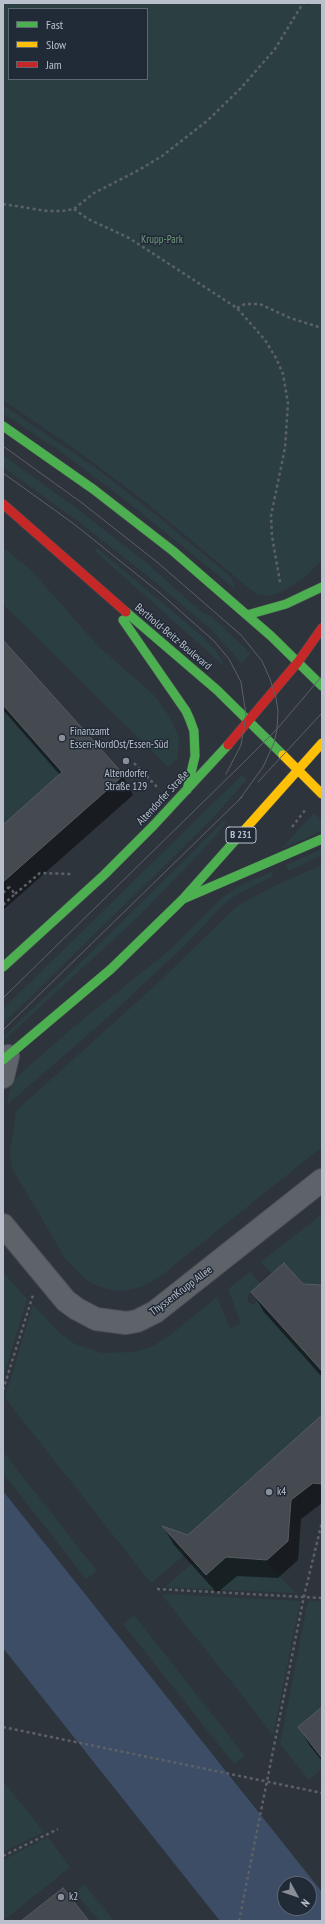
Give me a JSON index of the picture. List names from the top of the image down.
{
  "streets": {
    "main road": ["Berthold-Beitz-Boulevard", "Altendorfer Straße", "B 231"],
    "street": ["ThyssenKrupp Allee"]
  },
  "crossings": [
    ["Berthold-Beitz-Boulevard", "Altendorfer Straße"],
    ["Berthold-Beitz-Boulevard", "B 231"]
  ],
  "parks": ["Krupp-Park"],
  "places": [
    "Finanzamt Essen-NordOst/Essen-Süd",
    "Altendorfer Straße 129",
    "k4",
    "k2"
  ],
  "legend": ["Fast", "Slow", "Jam"],
  "north": "bottom right"
}
